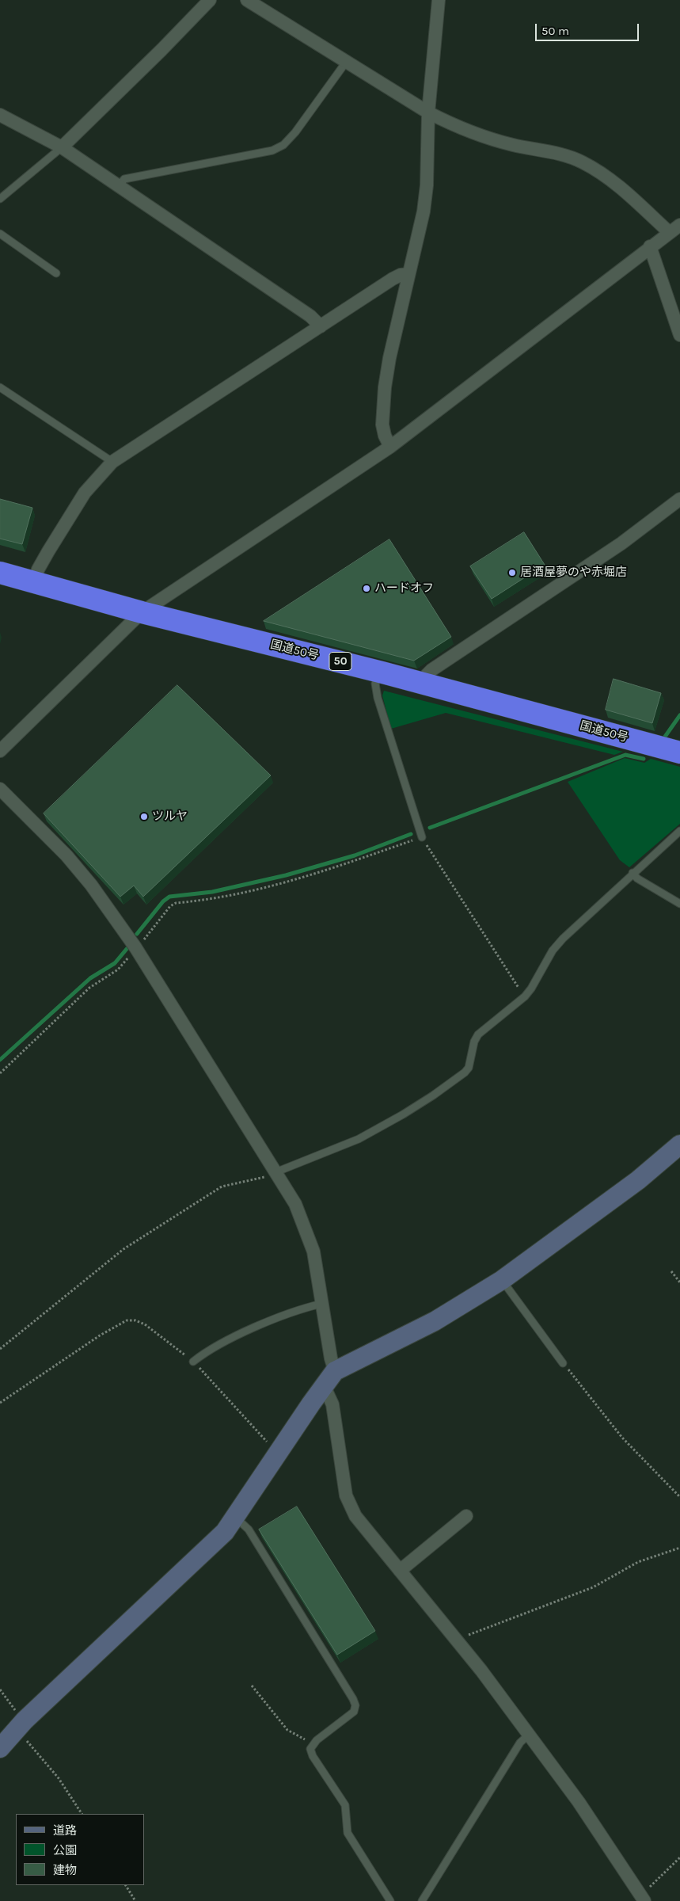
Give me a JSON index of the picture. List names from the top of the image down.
{
  "streets": {
    "highway": ["国道50号", "50"]
  },
  "places": ["居酒屋夢のや赤堀店", "ハードオフ", "ツルヤ"],
  "legend": ["道路", "公園", "建物"],
  "scale_bar": "50 m"
}
